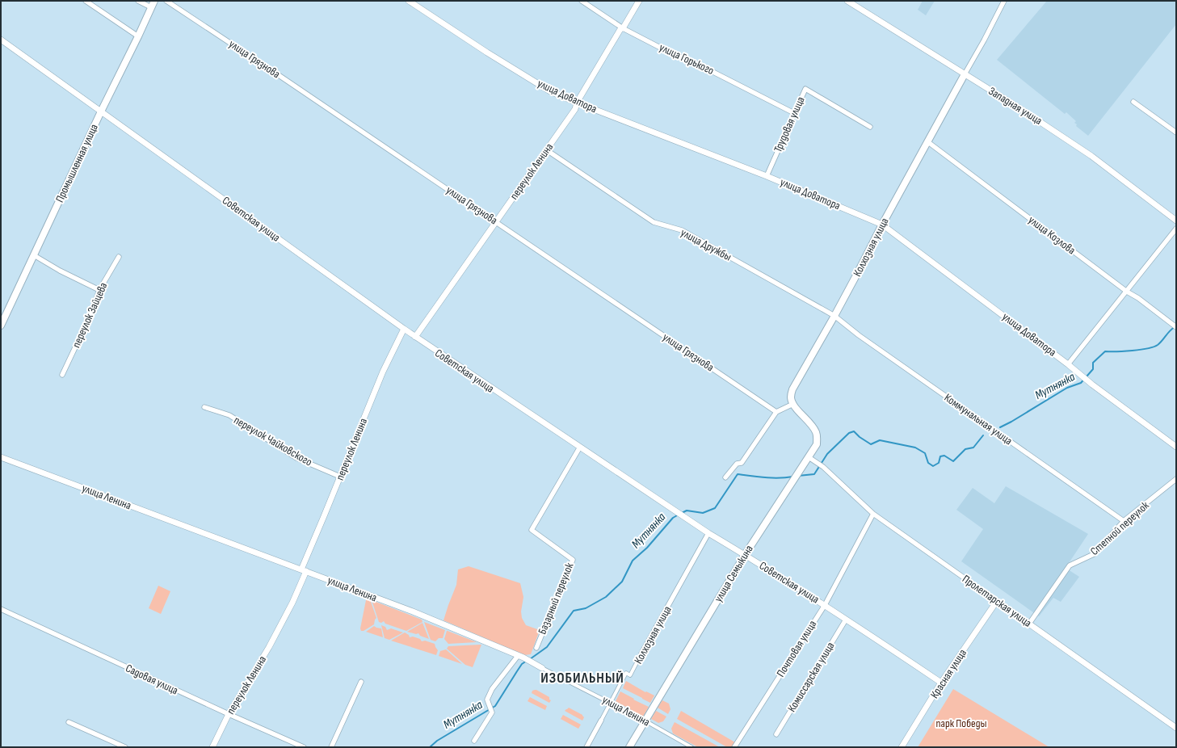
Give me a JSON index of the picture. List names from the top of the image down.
{
  "streets": {
    "main road": ["Промышленная улица", "Колхозная улица", "улица Семыкина"],
    "street": [
      "улица Грязнова",
      "улица Горького",
      "улица Доватора",
      "Западная улица",
      "Трудовая улица",
      "переулок Ленина",
      "Советская улица",
      "улица Козлова",
      "улица Дружбы",
      "переулок Зайцева",
      "Коммунальная улица",
      "переулок Чайковского",
      "улица Ленина",
      "Степной переулок",
      "Базарный переулок",
      "Пролетарская улица",
      "Почтовая улица",
      "Красная улица",
      "Комиссарская улица",
      "Садовая улица"
    ]
  },
  "crossings": [
    ["улица Грязнова", "переулок Ленина"],
    ["улица Горького", "Трудовая улица"],
    ["улица Горького", "переулок Ленина"],
    ["улица Доватора", "Трудовая улица"],
    ["улица Доватора", "переулок Ленина"],
    ["улица Доватора", "Колхозная улица"],
    ["Западная улица", "Колхозная улица"],
    ["Промышленная улица", "Советская улица"],
    ["переулок Ленина", "Советская улица"],
    ["переулок Ленина", "улица Дружбы"],
    ["переулок Ленина", "переулок Чайковского"],
    ["переулок Ленина", "улица Ленина"],
    ["переулок Ленина", "Садовая улица"],
    ["Советская улица", "Колхозная улица"],
    ["Советская улица", "улица Семыкина"],
    ["Советская улица", "Базарный переулок"],
    ["Советская улица", "Почтовая улица"],
    ["Советская улица", "Красная улица"],
    ["Советская улица", "Комиссарская улица"],
    ["улица Козлова", "Колхозная улица"],
    ["улица Дружбы", "Колхозная улица"],
    ["улица Дружбы", "Коммунальная улица"],
    ["Колхозная улица", "Коммунальная улица"],
    ["Колхозная улица", "улица Ленина"],
    ["Колхозная улица", "улица Семыкина"],
    ["Коммунальная улица", "Степной переулок"],
    ["улица Ленина", "улица Семыкина"],
    ["Степной переулок", "Пролетарская улица"],
    ["улица Семыкина", "Пролетарская улица"],
    ["Пролетарская улица", "Почтовая улица"],
    ["Пролетарская улица", "Красная улица"]
  ],
  "districts": ["ИЗОБИЛЬНЫЙ"],
  "water": ["Мутнянка"],
  "parks": ["парк Победы"]
}
